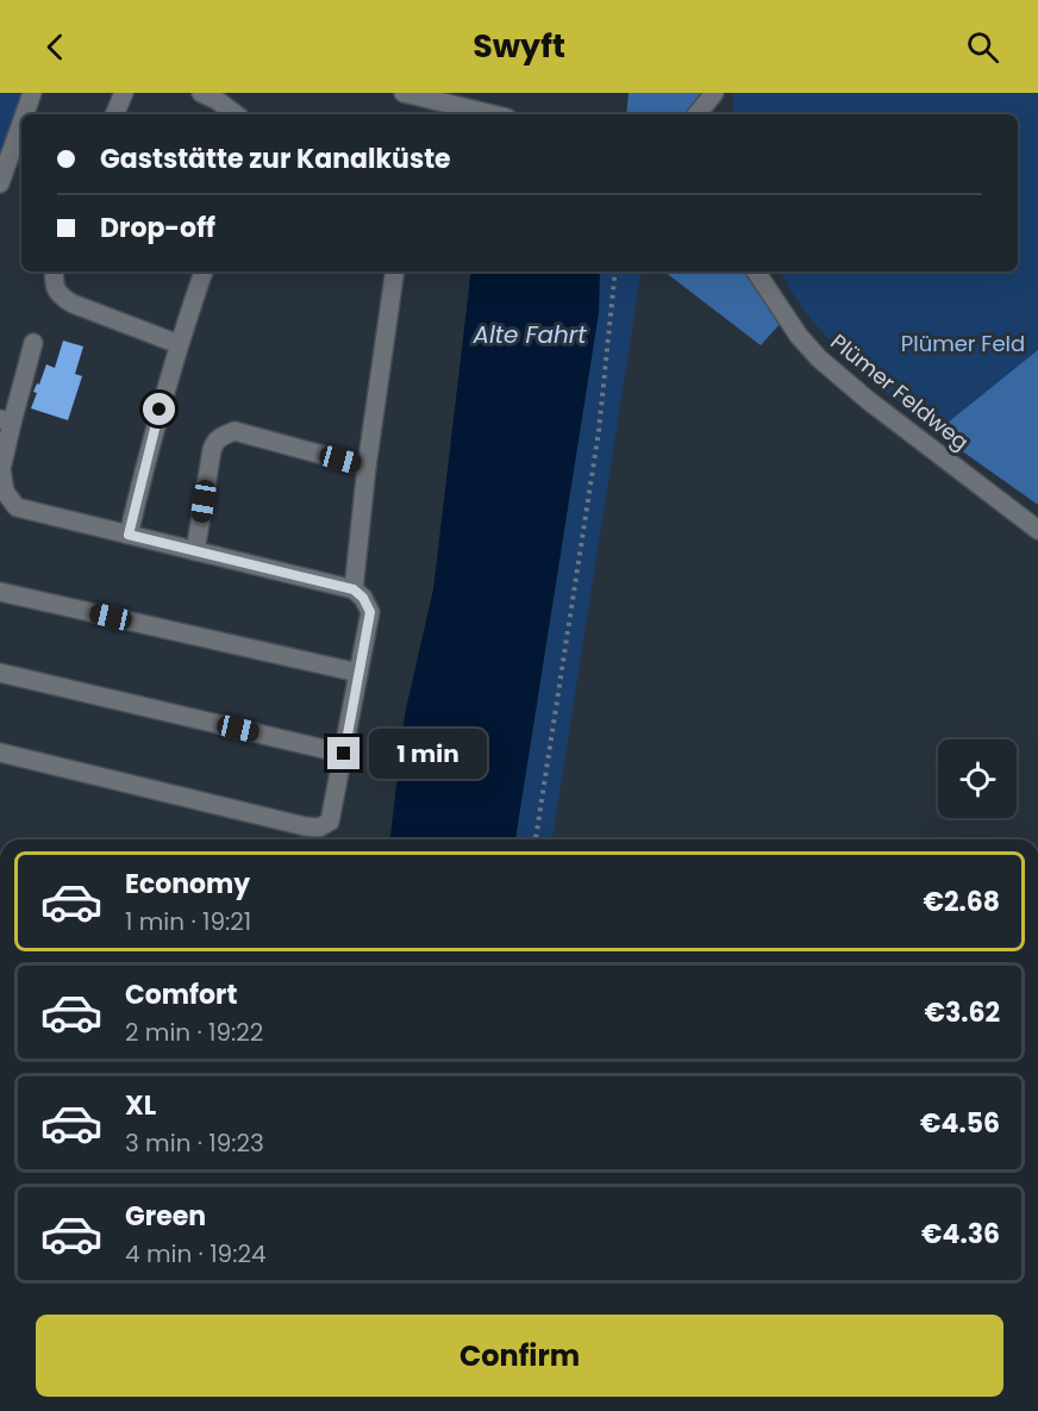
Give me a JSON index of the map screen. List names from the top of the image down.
{
  "streets": {
    "street": ["Plümer Feldweg"]
  },
  "water": ["Alte Fahrt"],
  "parks": ["Plümer Feld"],
  "page": {
    "header": "Swyft",
    "banner": ["Gaststätte zur Kanalküste", "Drop-off"],
    "bubble": "1 min",
    "list": [
      {
        "name": "Economy",
        "note": "1 min · 19:21",
        "value": "€2.68"
      },
      {
        "name": "Comfort",
        "note": "2 min · 19:22",
        "value": "€3.62"
      },
      {
        "name": "XL",
        "note": "3 min · 19:23",
        "value": "€4.56"
      },
      {
        "name": "Green",
        "note": "4 min · 19:24",
        "value": "€4.36"
      }
    ],
    "buttons": "Confirm"
  }
}
